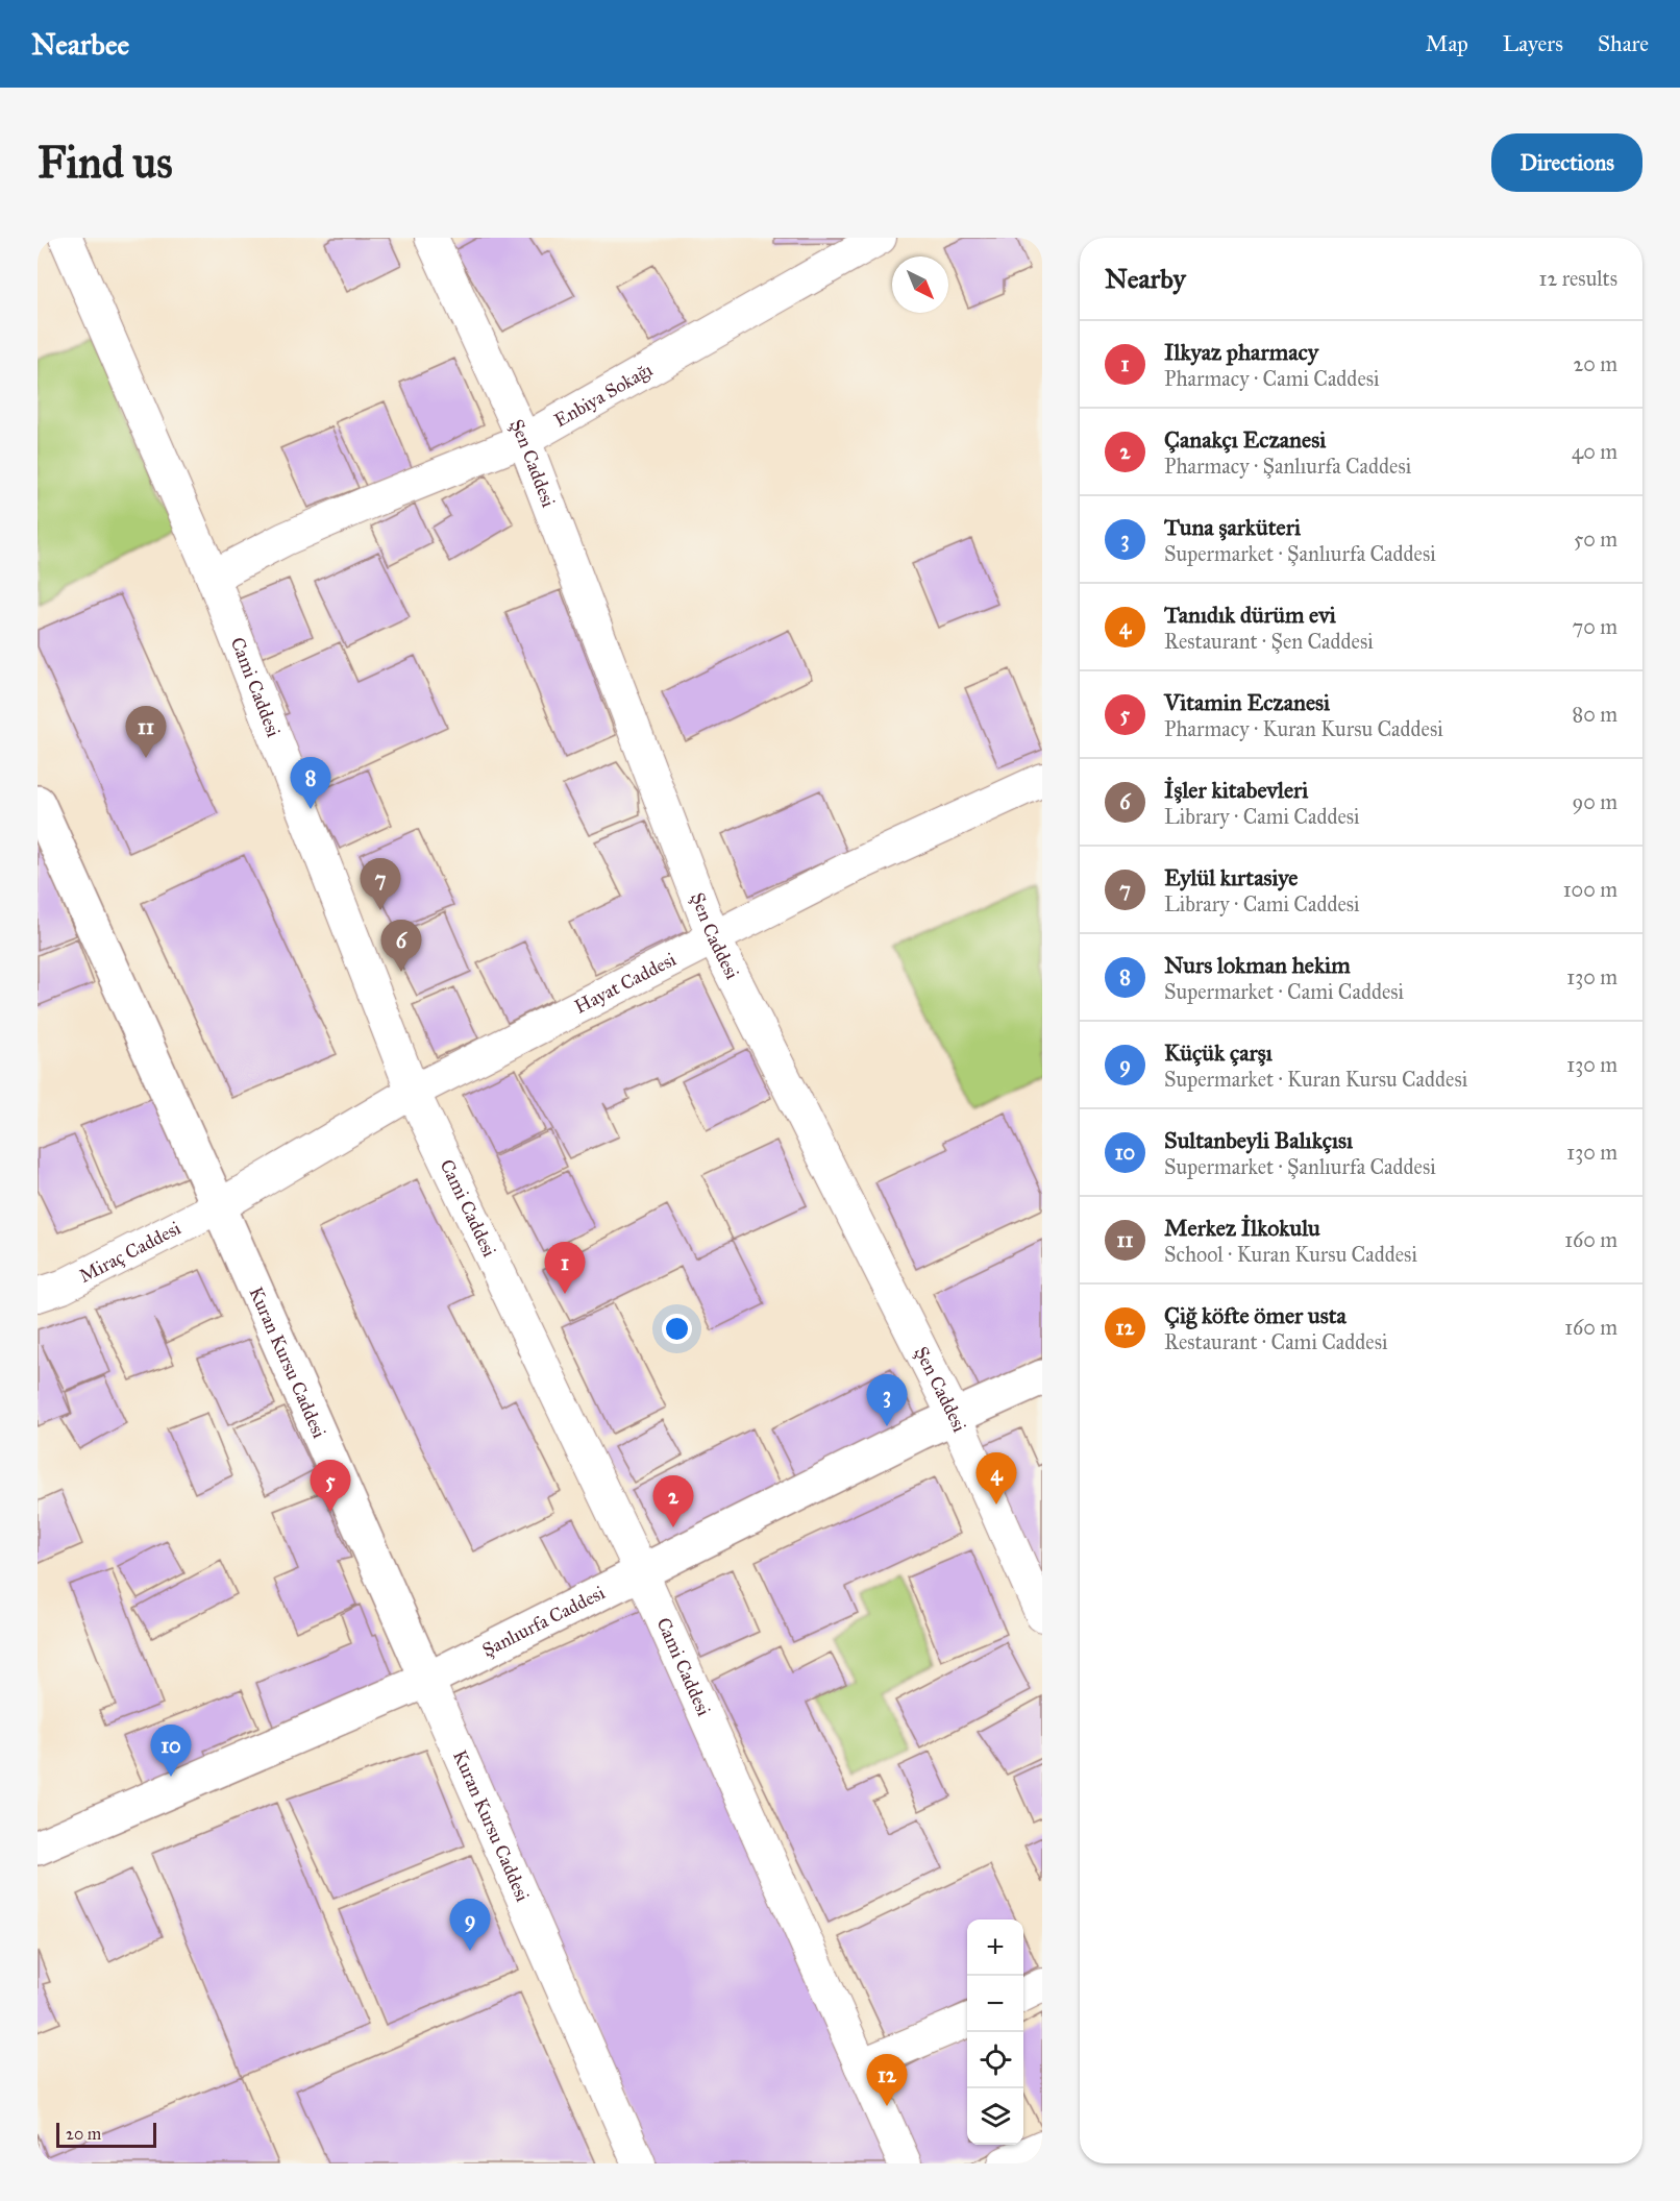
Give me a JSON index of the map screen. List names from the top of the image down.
{
  "streets": {
    "street": [
      "Enbiya Sokağı",
      "Şen Caddesi",
      "Cami Caddesi",
      "Hayat Caddesi",
      "Miraç Caddesi",
      "Kuran Kursu Caddesi",
      "Şanlıurfa Caddesi"
    ]
  },
  "crossings": [
    ["Enbiya Sokağı", "Şen Caddesi"],
    ["Enbiya Sokağı", "Cami Caddesi"],
    ["Şen Caddesi", "Hayat Caddesi"],
    ["Şen Caddesi", "Şanlıurfa Caddesi"],
    ["Cami Caddesi", "Hayat Caddesi"],
    ["Cami Caddesi", "Şanlıurfa Caddesi"],
    ["Hayat Caddesi", "Miraç Caddesi"],
    ["Hayat Caddesi", "Kuran Kursu Caddesi"],
    ["Miraç Caddesi", "Kuran Kursu Caddesi"],
    ["Kuran Kursu Caddesi", "Şanlıurfa Caddesi"]
  ],
  "scale_bar": "20 m",
  "north": "bottom right",
  "page": {
    "header": "Nearbee",
    "nav": ["Map", "Layers", "Share"],
    "buttons": "Directions",
    "title": "Find us",
    "heading": ["Nearby", "12 results"],
    "list": [
      {
        "mark": "1",
        "name": "Ilkyaz pharmacy",
        "note": "Pharmacy · Cami Caddesi",
        "value": "20 m"
      },
      {
        "mark": "2",
        "name": "Çanakçı Eczanesi",
        "note": "Pharmacy · Şanlıurfa Caddesi",
        "value": "40 m"
      },
      {
        "mark": "3",
        "name": "Tuna şarküteri",
        "note": "Supermarket · Şanlıurfa Caddesi",
        "value": "50 m"
      },
      {
        "mark": "4",
        "name": "Tanıdık dürüm evi",
        "note": "Restaurant · Şen Caddesi",
        "value": "70 m"
      },
      {
        "mark": "5",
        "name": "Vitamin Eczanesi",
        "note": "Pharmacy · Kuran Kursu Caddesi",
        "value": "80 m"
      },
      {
        "mark": "6",
        "name": "İşler kitabevleri",
        "note": "Library · Cami Caddesi",
        "value": "90 m"
      },
      {
        "mark": "7",
        "name": "Eylül kırtasiye",
        "note": "Library · Cami Caddesi",
        "value": "100 m"
      },
      {
        "mark": "8",
        "name": "Nurs lokman hekim",
        "note": "Supermarket · Cami Caddesi",
        "value": "130 m"
      },
      {
        "mark": "9",
        "name": "Küçük çarşı",
        "note": "Supermarket · Kuran Kursu Caddesi",
        "value": "130 m"
      },
      {
        "mark": "10",
        "name": "Sultanbeyli Balıkçısı",
        "note": "Supermarket · Şanlıurfa Caddesi",
        "value": "130 m"
      },
      {
        "mark": "11",
        "name": "Merkez İlkokulu",
        "note": "School · Kuran Kursu Caddesi",
        "value": "160 m"
      },
      {
        "mark": "12",
        "name": "Çiğ köfte ömer usta",
        "note": "Restaurant · Cami Caddesi",
        "value": "160 m"
      }
    ],
    "pins": [
      "11",
      "8",
      "7",
      "6",
      "1",
      "3",
      "4",
      "5",
      "2",
      "10",
      "9",
      "12"
    ],
    "map_buttons": ["+", "−"],
    "scale": "20 m"
  }
}
